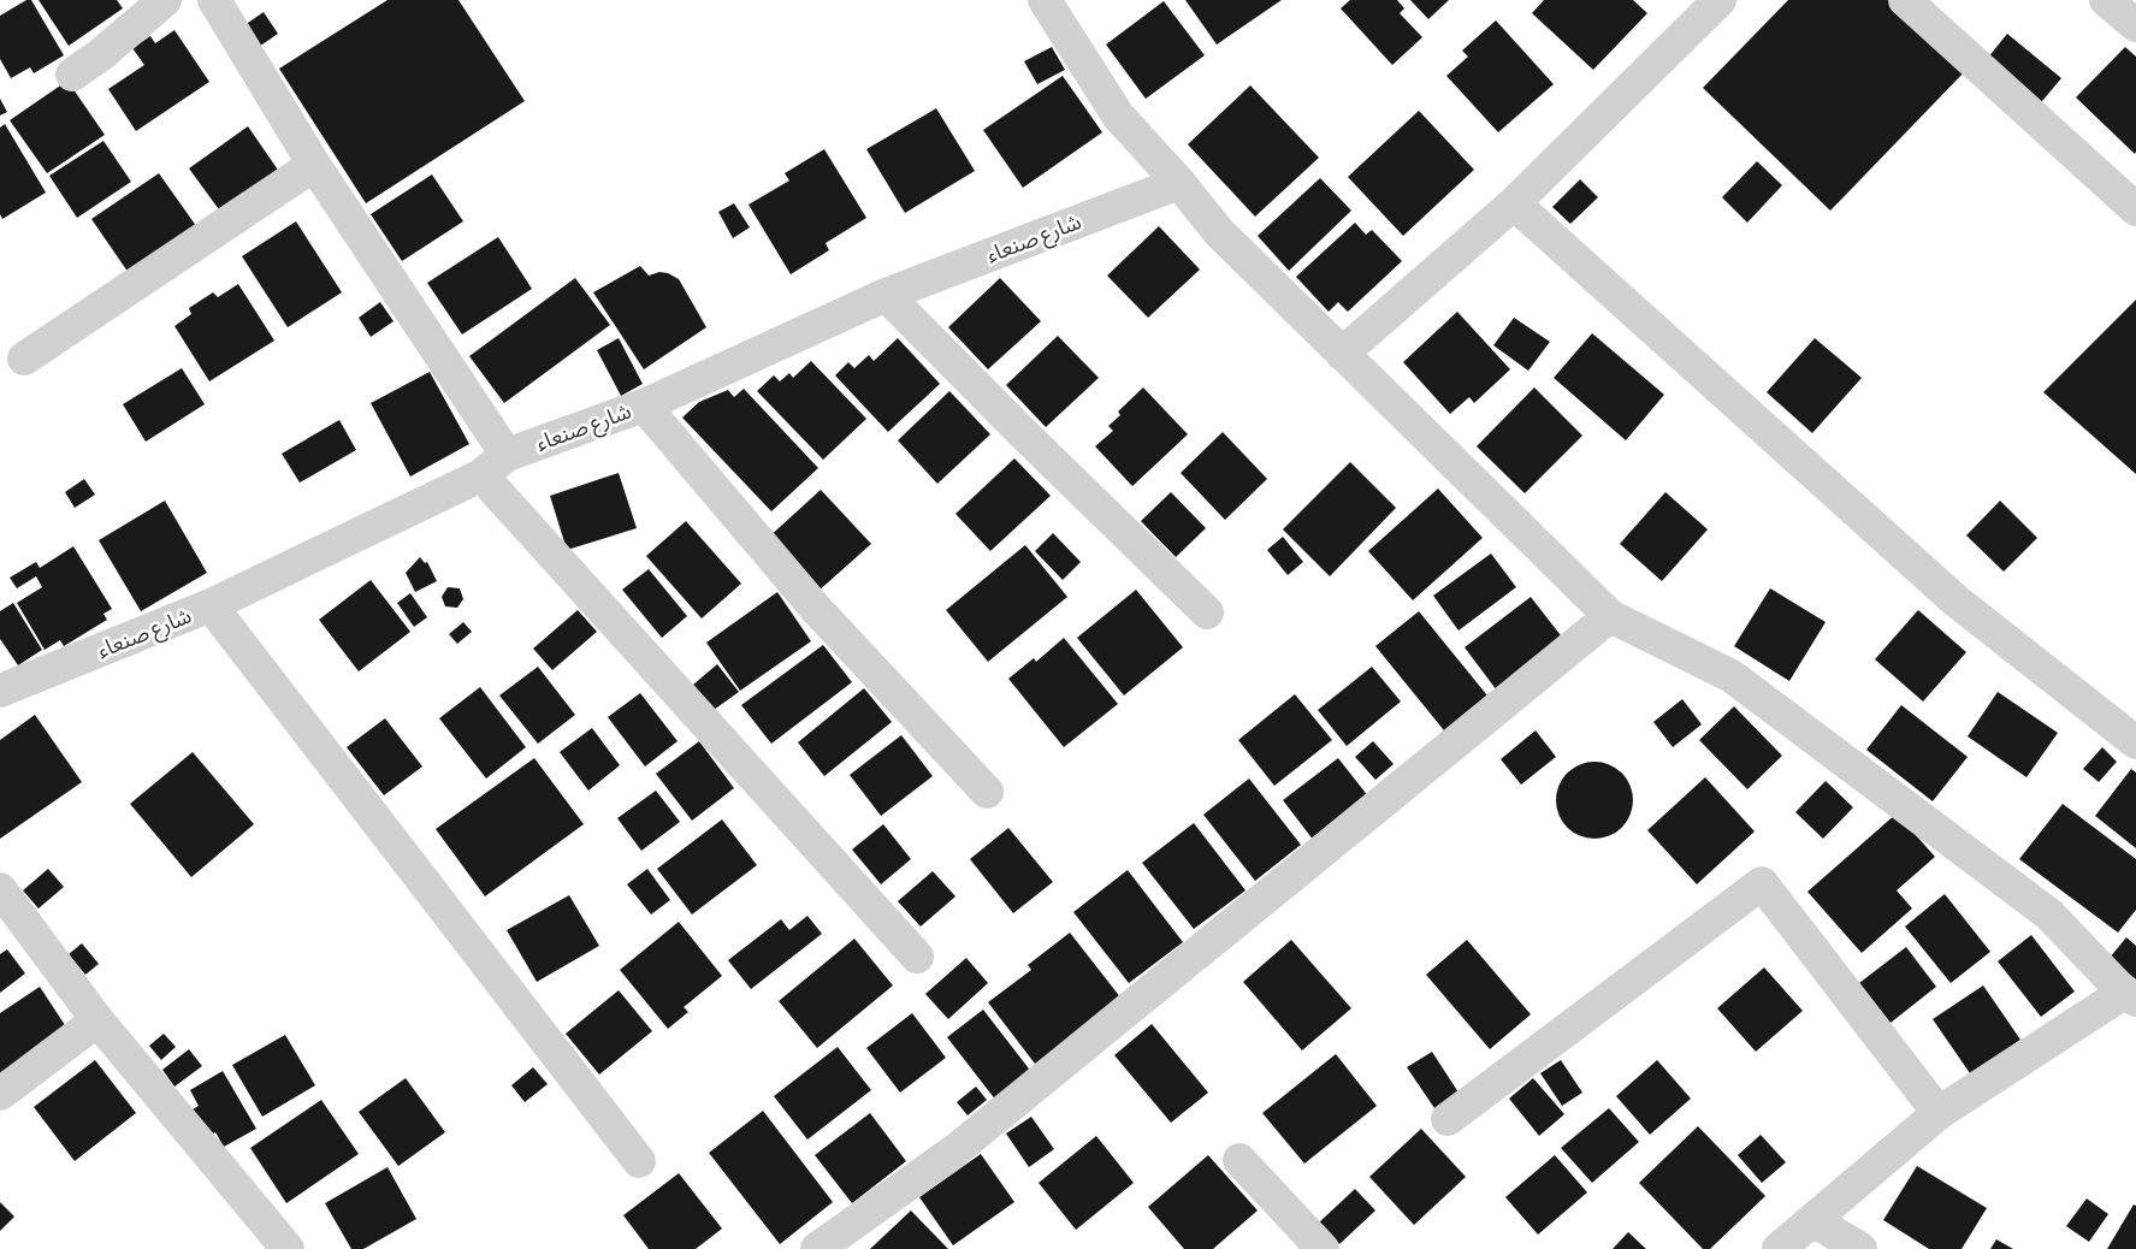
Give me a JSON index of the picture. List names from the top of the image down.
{
  "streets": {
    "street": ["شارع صنعاء"]
  }
}
